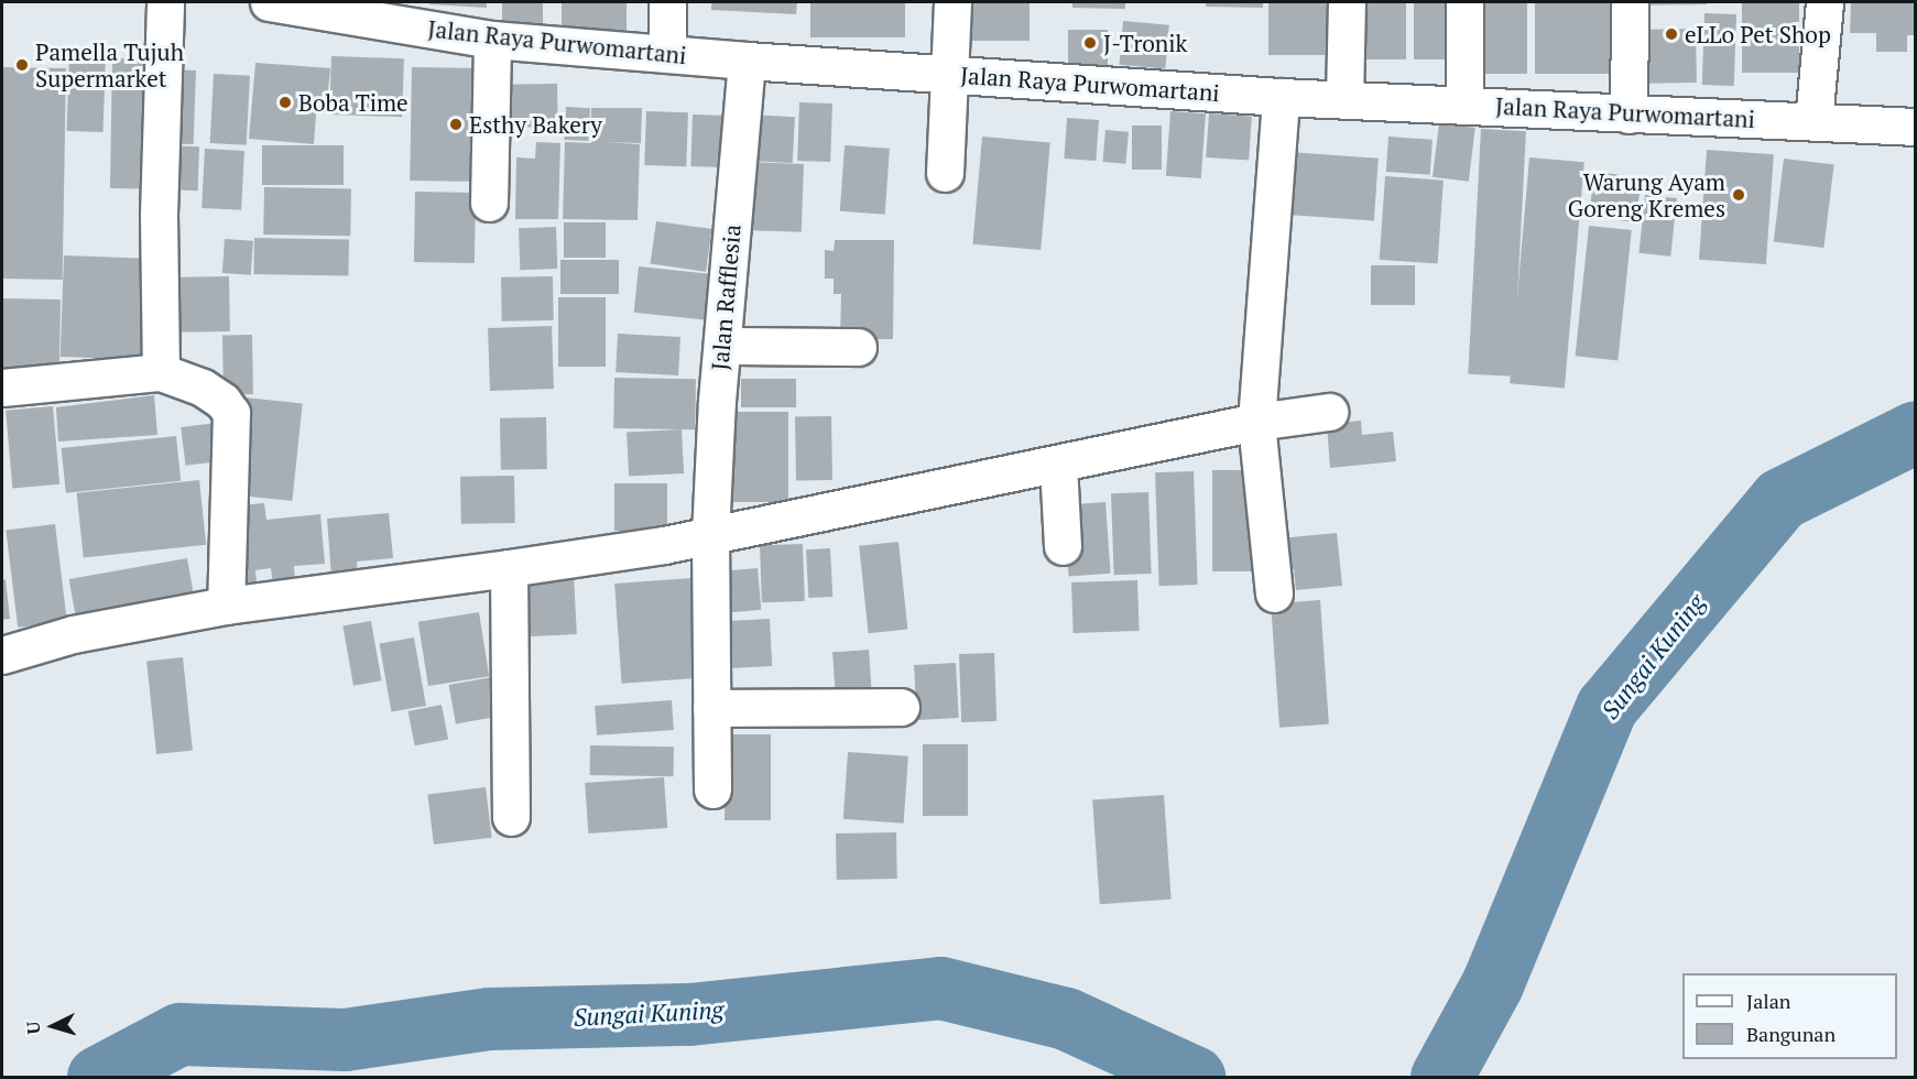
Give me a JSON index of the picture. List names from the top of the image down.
{
  "streets": {
    "street": ["Jalan Raya Purwomartani", "Jalan Rafflesia"]
  },
  "crossings": [
    ["Jalan Raya Purwomartani", "Jalan Rafflesia"]
  ],
  "water": ["Sungai Kuning"],
  "places": [
    "eLLo Pet Shop",
    "J-Tronik",
    "Pamella Tujuh Supermarket",
    "Boba Time",
    "Esthy Bakery",
    "Warung Ayam Goreng Kremes"
  ],
  "legend": ["Jalan", "Bangunan"],
  "north": "left"
}
